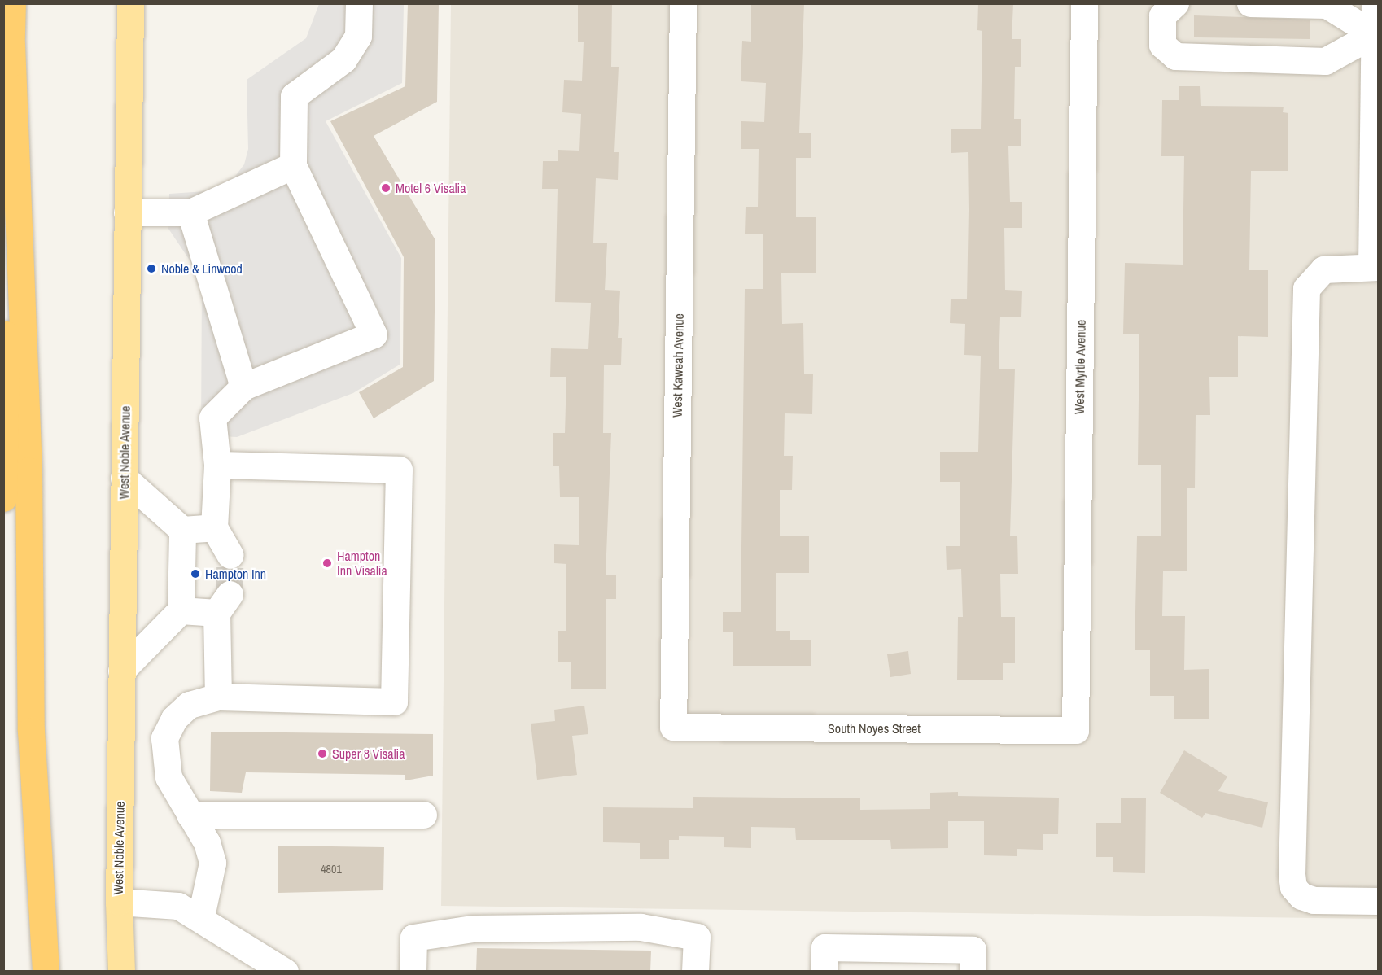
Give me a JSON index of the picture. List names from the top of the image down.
{
  "streets": {
    "main road": ["West Noble Avenue"],
    "street": ["West Kaweah Avenue", "West Myrtle Avenue", "South Noyes Street"]
  },
  "crossings": [
    ["West Kaweah Avenue", "South Noyes Street"],
    ["West Myrtle Avenue", "South Noyes Street"]
  ],
  "places": [
    "Motel 6 Visalia",
    "Noble & Linwood",
    "Hampton Inn Visalia",
    "Hampton Inn",
    "Super 8 Visalia"
  ],
  "house_numbers": ["4801"]
}
